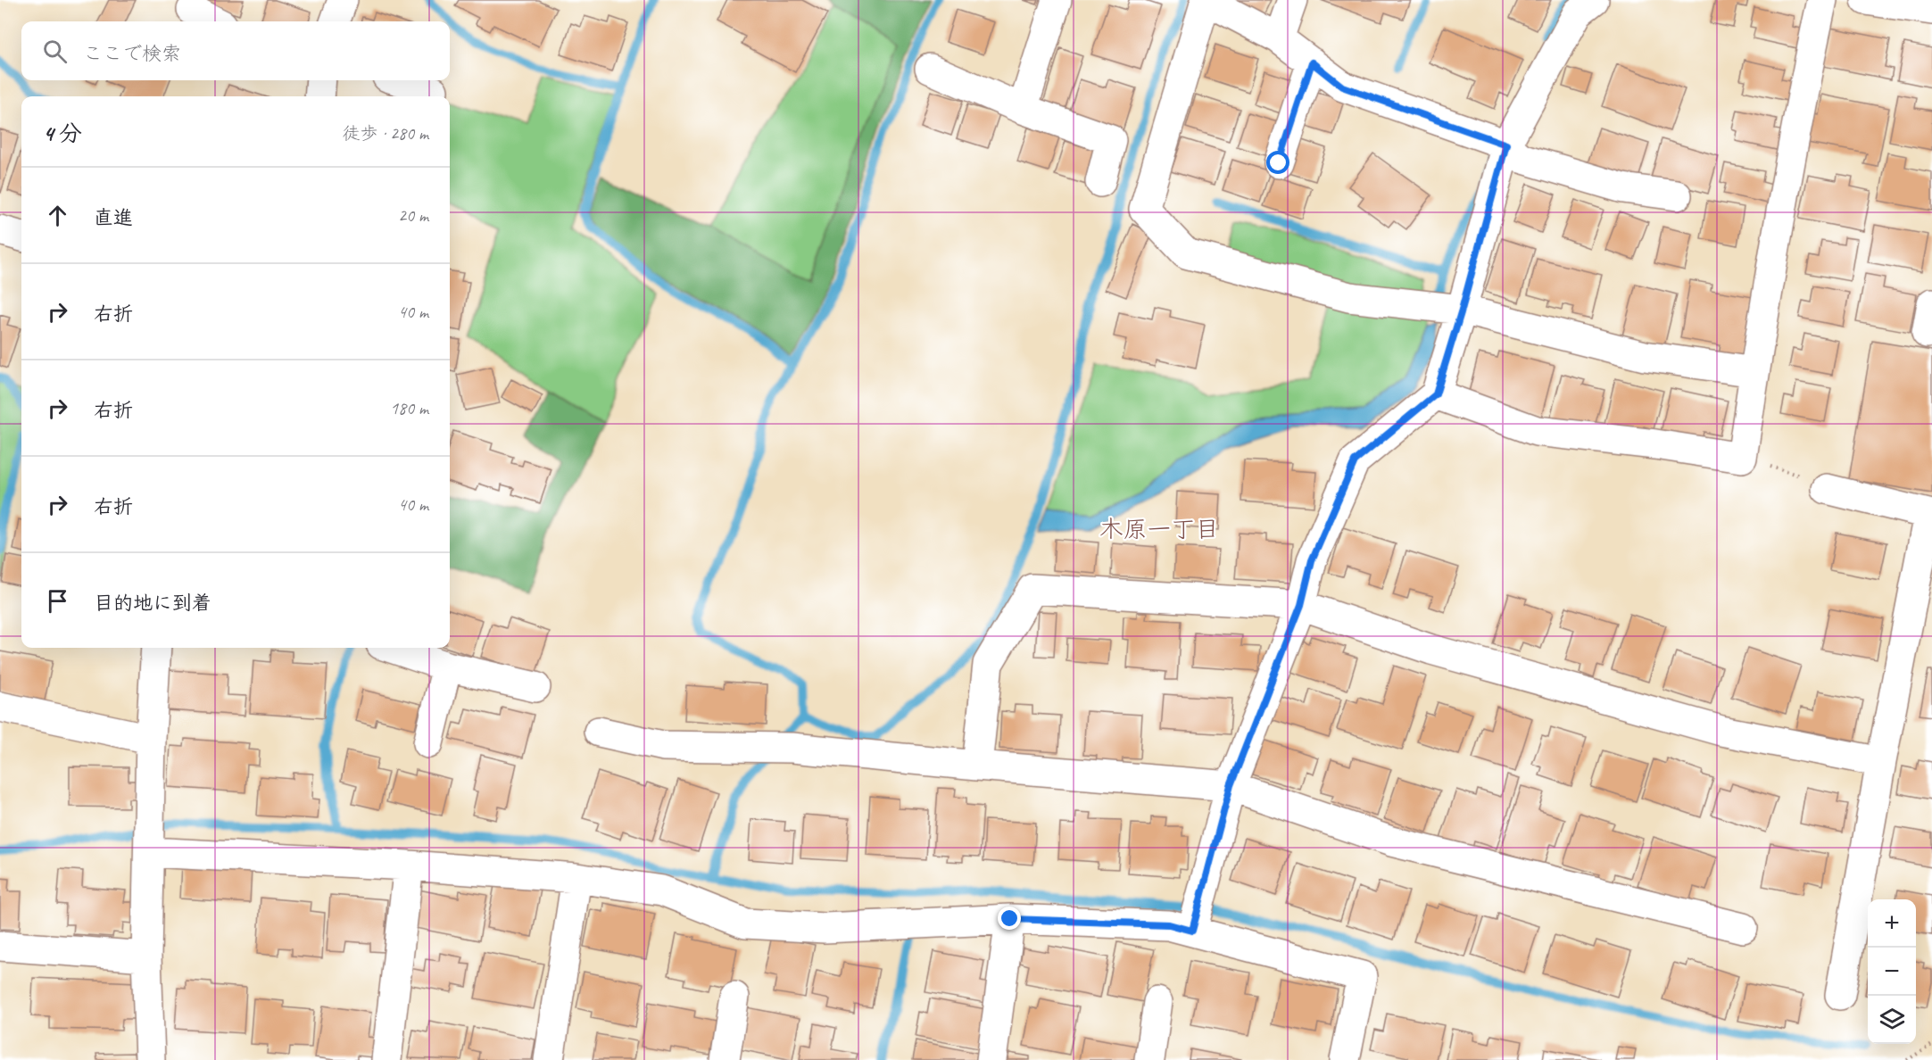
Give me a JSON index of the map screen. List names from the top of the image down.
{
  "districts": ["木原一丁目"],
  "page": {
    "search": "ここで検索",
    "heading": ["4 分", "徒歩 · 280 m"],
    "list": [
      ["直進", "20 m"],
      ["右折", "40 m"],
      ["右折", "180 m"],
      ["右折", "40 m"],
      "目的地に到着"
    ],
    "map_buttons": ["+", "−"]
  }
}
